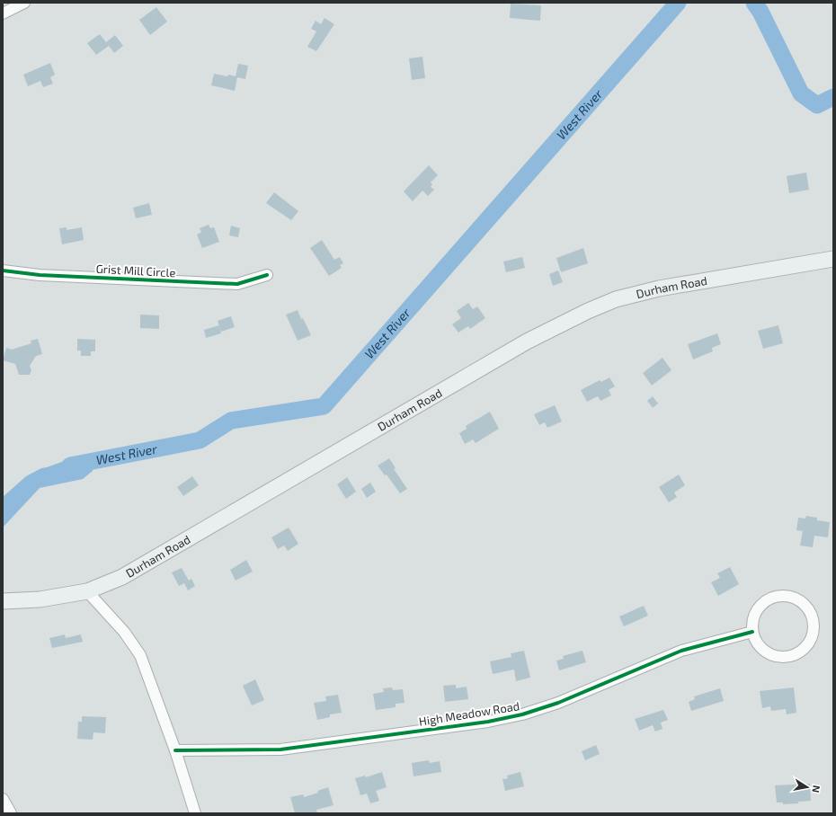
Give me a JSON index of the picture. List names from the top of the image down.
{
  "streets": {
    "main road": ["Durham Road"],
    "street": ["Grist Mill Circle", "High Meadow Road"]
  },
  "water": ["West River"],
  "north": "right"
}
